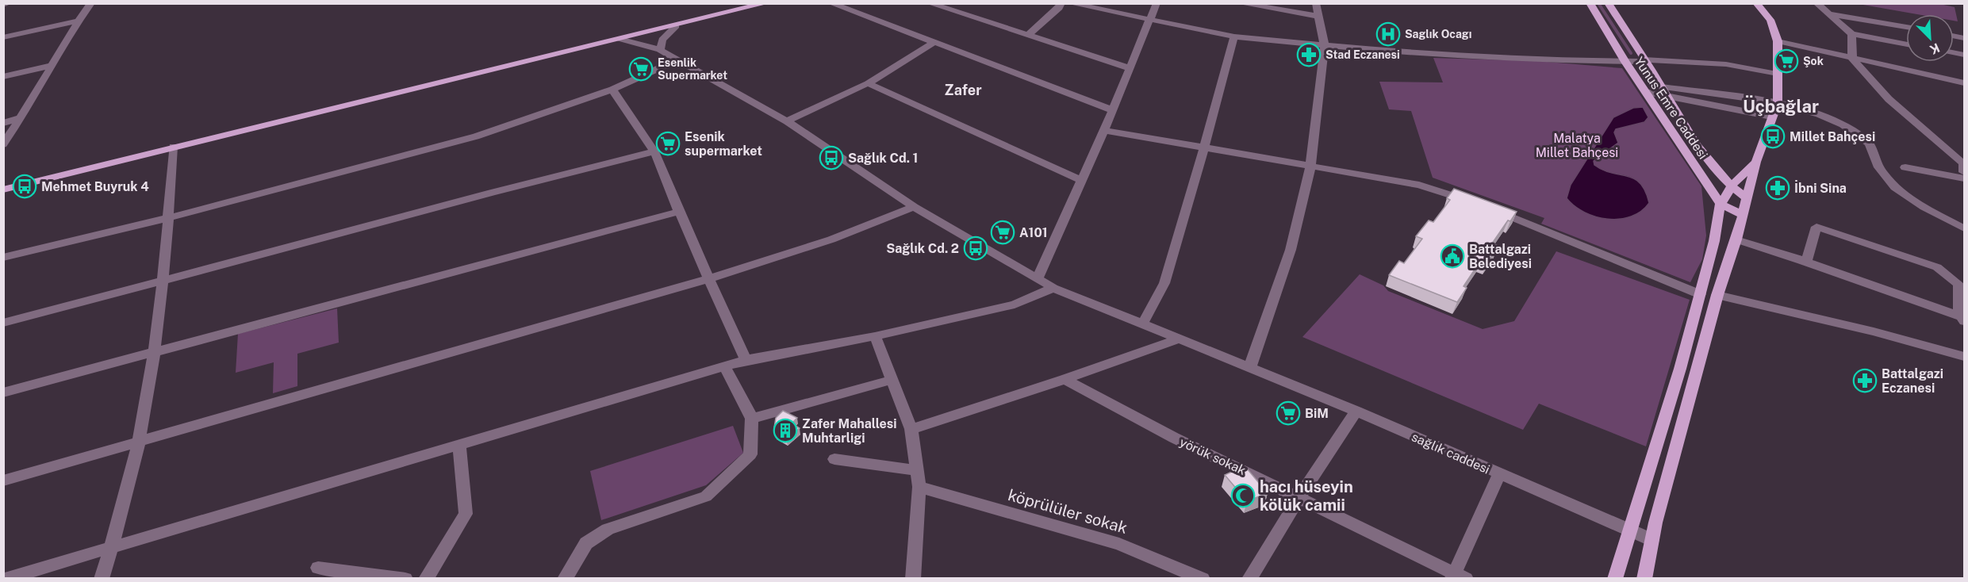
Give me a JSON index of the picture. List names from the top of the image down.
{
  "streets": {
    "main road": ["Yunus Emre Caddesi"],
    "street": ["sağlık caddesi", "yörük sokak", "köprülüler sokak"]
  },
  "districts": ["Zafer", "Üçbağlar"],
  "parks": ["Malatya Millet Bahçesi"],
  "places": {
    "hospital": ["Saglık Ocagı"],
    "pharmacy": ["Stad Eczanesi", "İbni Sina", "Battalgazi Eczanesi"],
    "supermarket": [
      "Şok",
      "Esenlik Supermarket",
      "Esenik supermarket",
      "A101",
      "BiM"
    ],
    "bus stop": [
      "Millet Bahçesi",
      "Sağlık Cd. 1",
      "Mehmet Buyruk 4",
      "Sağlık Cd. 2"
    ],
    "public building": ["Battalgazi Belediyesi"],
    "building": ["Zafer Mahallesi Muhtarligi"],
    "mosque": ["hacı hüseyin kölük camii"]
  },
  "north": "bottom right"
}
